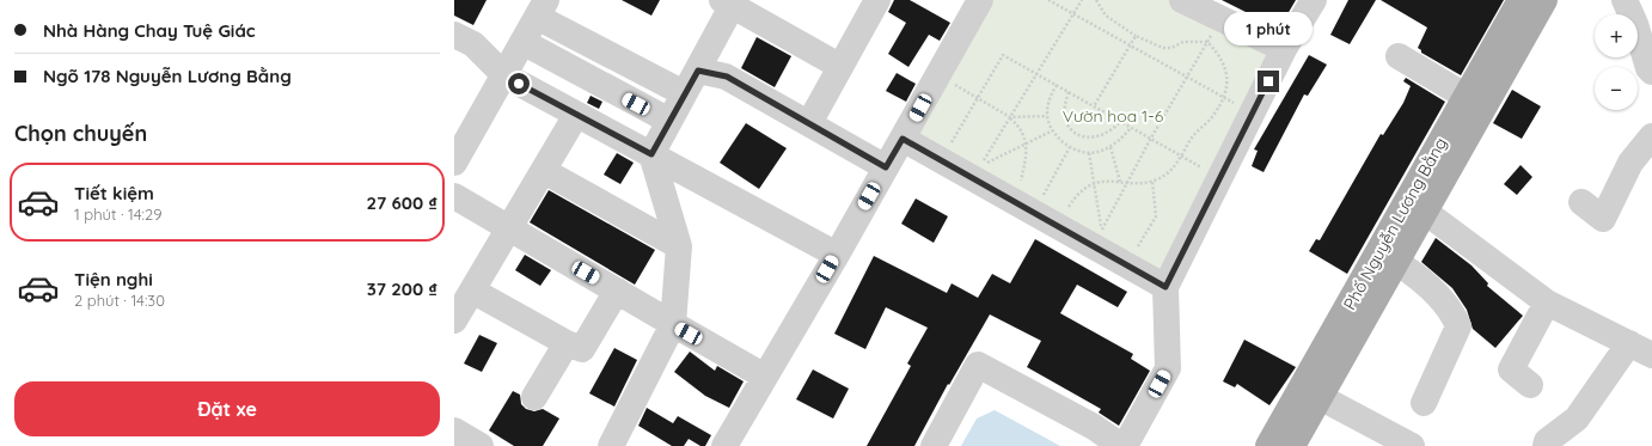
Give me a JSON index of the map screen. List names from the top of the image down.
{
  "streets": {
    "main road": ["Phố Nguyễn Lương Bằng"]
  },
  "parks": ["Vườn hoa 1-6"],
  "page": {
    "banner": ["Nhà Hàng Chay Tuệ Giác", "Ngõ 178 Nguyễn Lương Bằng"],
    "bubble": "1 phút",
    "map_buttons": ["+", "−"],
    "heading": "Chọn chuyến",
    "list": [
      {
        "name": "Tiết kiệm",
        "note": "1 phút · 14:29",
        "value": "27 600 ₫"
      },
      {
        "name": "Tiện nghi",
        "note": "2 phút · 14:30",
        "value": "37 200 ₫"
      }
    ],
    "buttons": "Đặt xe"
  }
}
